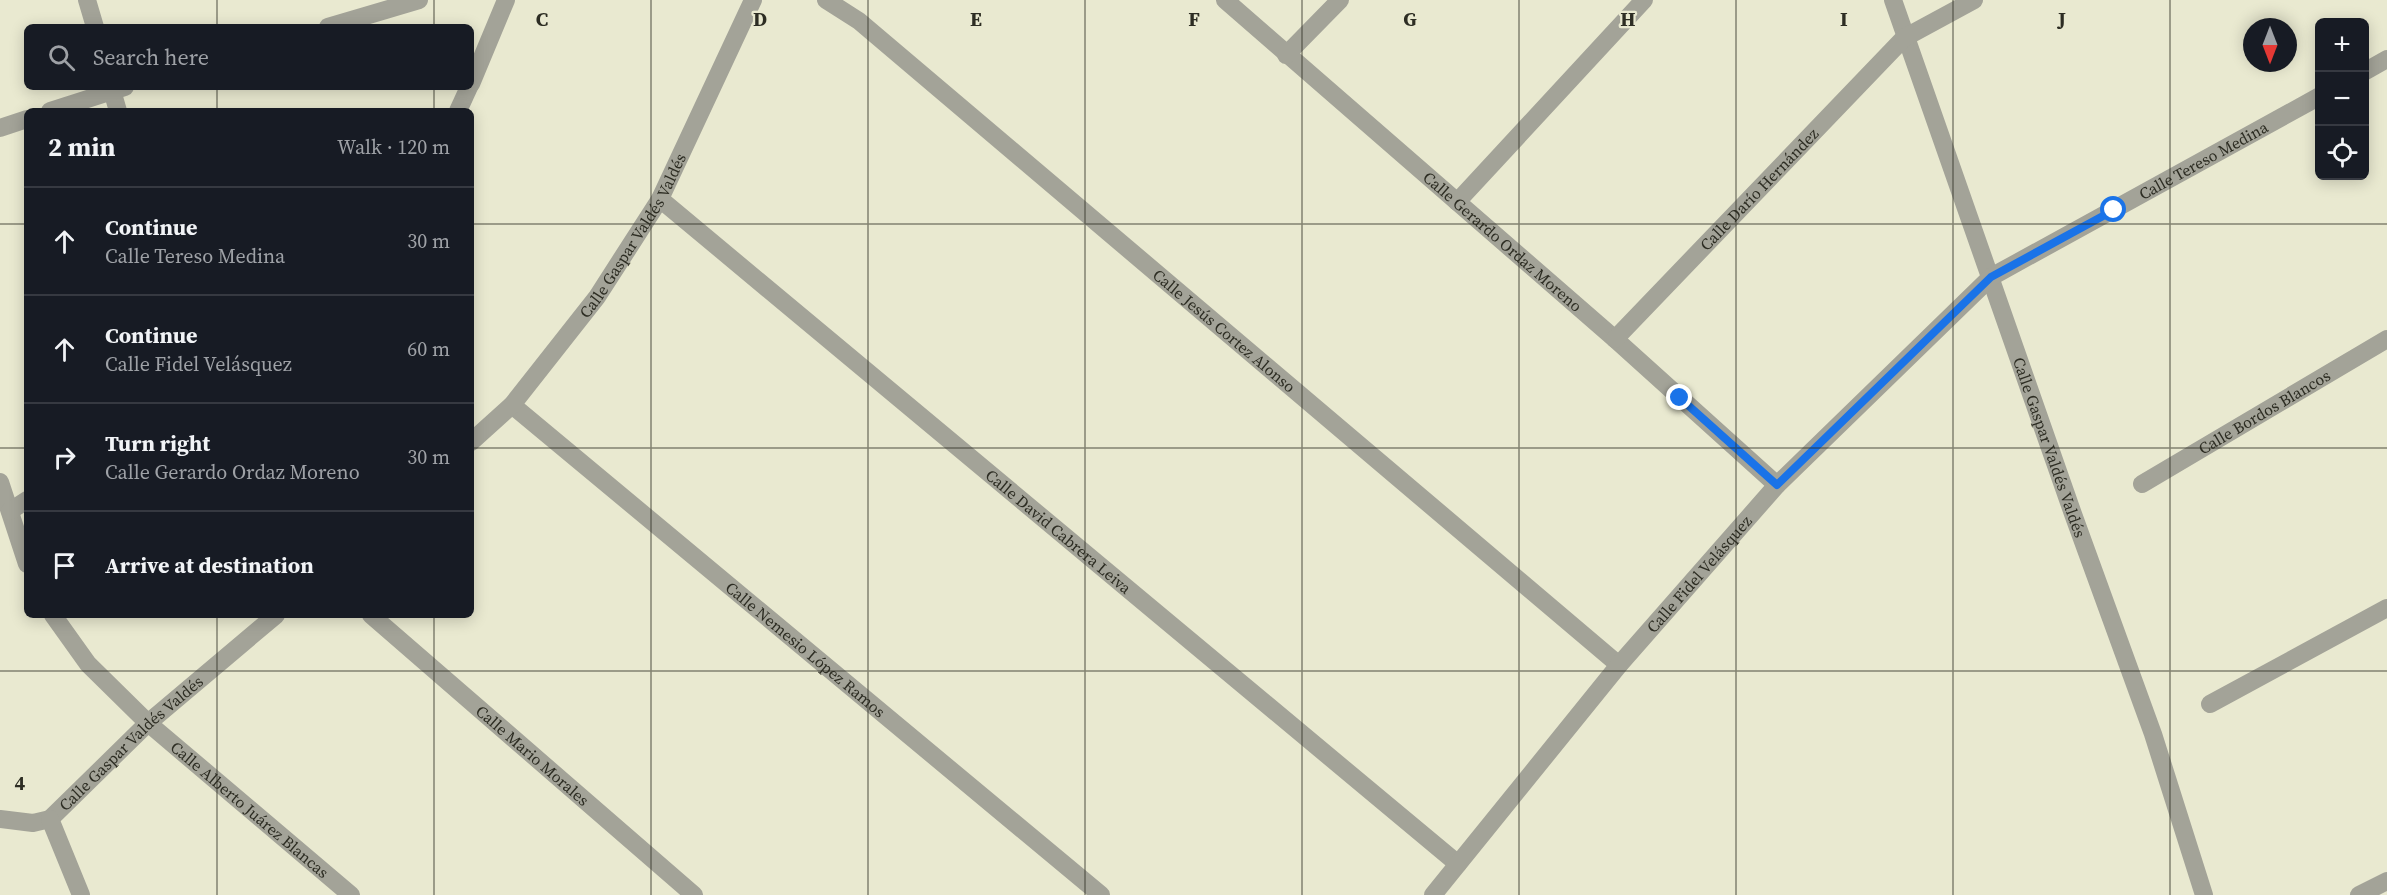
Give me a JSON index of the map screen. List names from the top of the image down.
{
  "streets": {
    "street": [
      "Calle Tereso Medina",
      "Calle Darío Hernández",
      "Calle Gaspar Valdés Valdés",
      "Calle Gerardo Ordaz Moreno",
      "Calle Jesús Cortez Alonso",
      "Calle Bordos Blancos",
      "Calle David Cabrera Leiva",
      "Calle Fidel Velásquez",
      "Calle Nemesio López Ramos",
      "Calle Mario Morales",
      "Calle Alberto Juárez Blancas"
    ]
  },
  "crossings": [
    ["Calle Tereso Medina", "Calle Gaspar Valdés Valdés"],
    ["Calle Tereso Medina", "Calle Fidel Velásquez"],
    ["Calle Darío Hernández", "Calle Gaspar Valdés Valdés"],
    ["Calle Darío Hernández", "Calle Gerardo Ordaz Moreno"],
    ["Calle Gaspar Valdés Valdés", "Calle David Cabrera Leiva"],
    ["Calle Gaspar Valdés Valdés", "Calle Fidel Velásquez"],
    ["Calle Gaspar Valdés Valdés", "Calle Nemesio López Ramos"],
    ["Calle Gaspar Valdés Valdés", "Calle Alberto Juárez Blancas"],
    ["Calle Gerardo Ordaz Moreno", "Calle Fidel Velásquez"],
    ["Calle Jesús Cortez Alonso", "Calle Fidel Velásquez"],
    ["Calle David Cabrera Leiva", "Calle Fidel Velásquez"]
  ],
  "north": "bottom",
  "page": {
    "map_buttons": ["+", "−"],
    "search": "Search here",
    "heading": ["2 min", "Walk · 120 m"],
    "list": [
      ["Continue", "Calle Tereso Medina", "30 m"],
      ["Continue", "Calle Fidel Velásquez", "60 m"],
      ["Turn right", "Calle Gerardo Ordaz Moreno", "30 m"],
      "Arrive at destination"
    ]
  },
  "grid": {
    "columns": [
      "C",
      "D",
      "E",
      "F",
      "G",
      "H",
      "I",
      "J"
    ],
    "rows": ["4"]
  }
}
